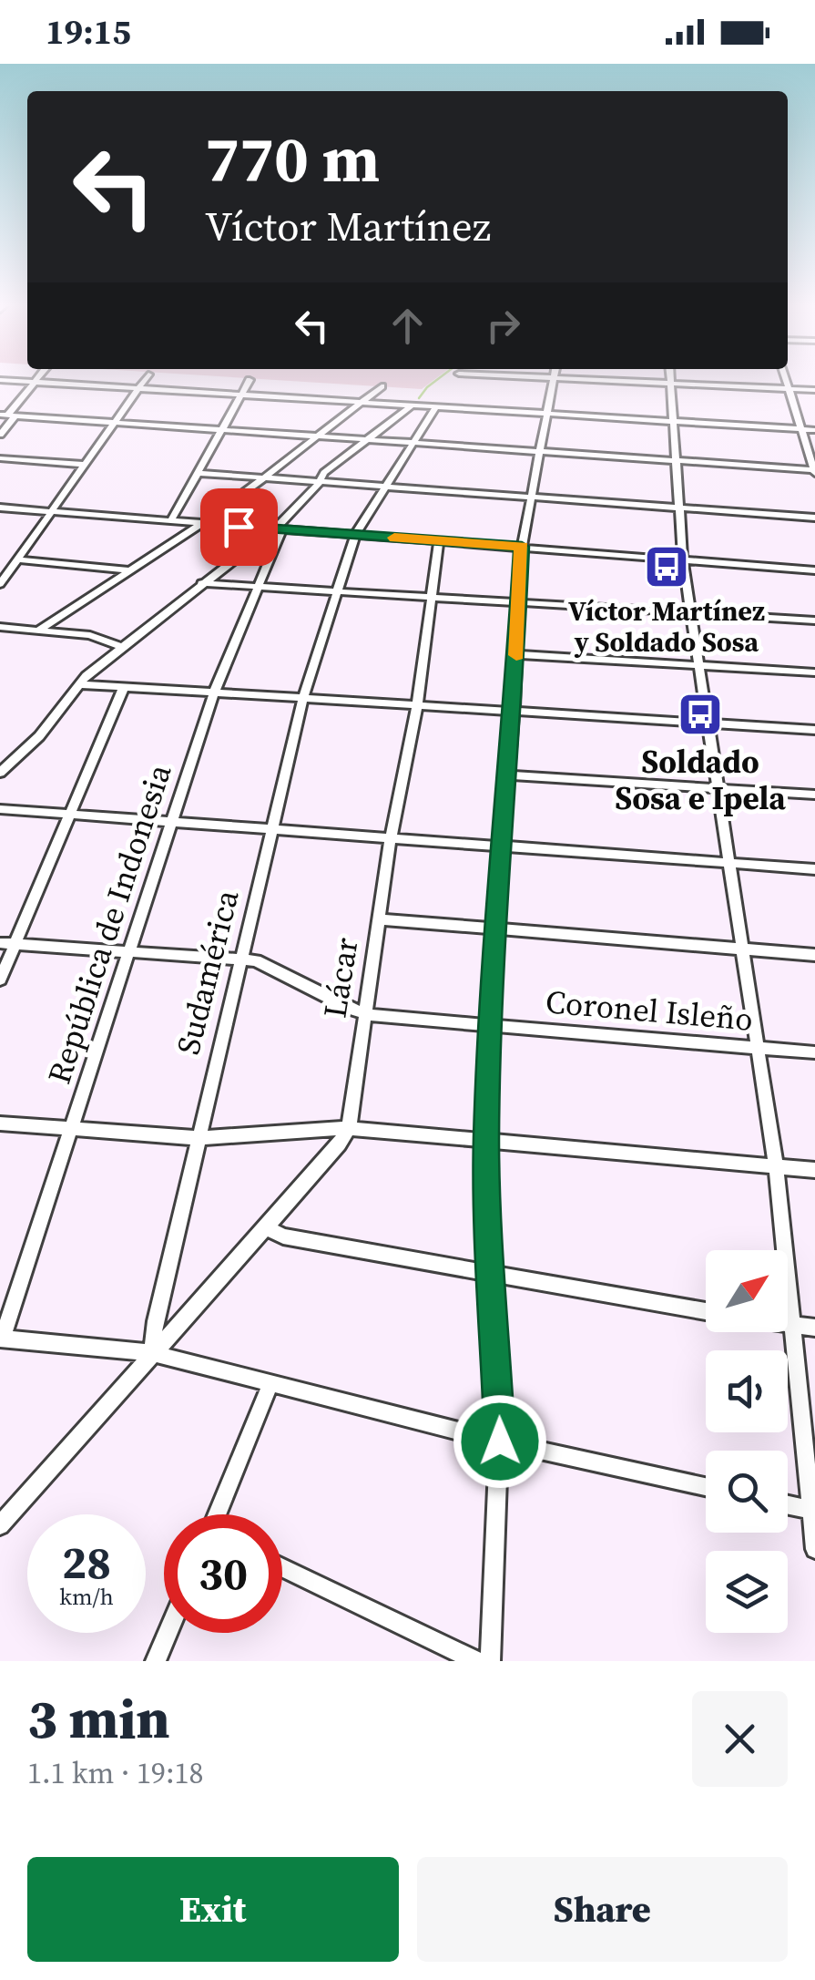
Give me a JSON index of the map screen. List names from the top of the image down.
{
  "streets": {
    "street": [
      "República de Indonesia",
      "Sudamérica",
      "Lácar",
      "Coronel Isleño"
    ]
  },
  "crossings": [
    ["República de Indonesia", "Coronel Isleño"],
    ["Sudamérica", "Lácar"],
    ["Sudamérica", "Coronel Isleño"],
    ["Lácar", "Coronel Isleño"]
  ],
  "places": {
    "bus stop": ["Víctor Martínez y Soldado Sosa", "Soldado Sosa e Ipela"]
  },
  "north": "top right",
  "page": {
    "status": "19:15",
    "turn": ["770 m", "Víctor Martínez"],
    "speed": "28 km/h",
    "limit": "30",
    "heading": ["3 min", "1.1 km · 19:18"],
    "buttons": ["Exit", "Share"]
  }
}
